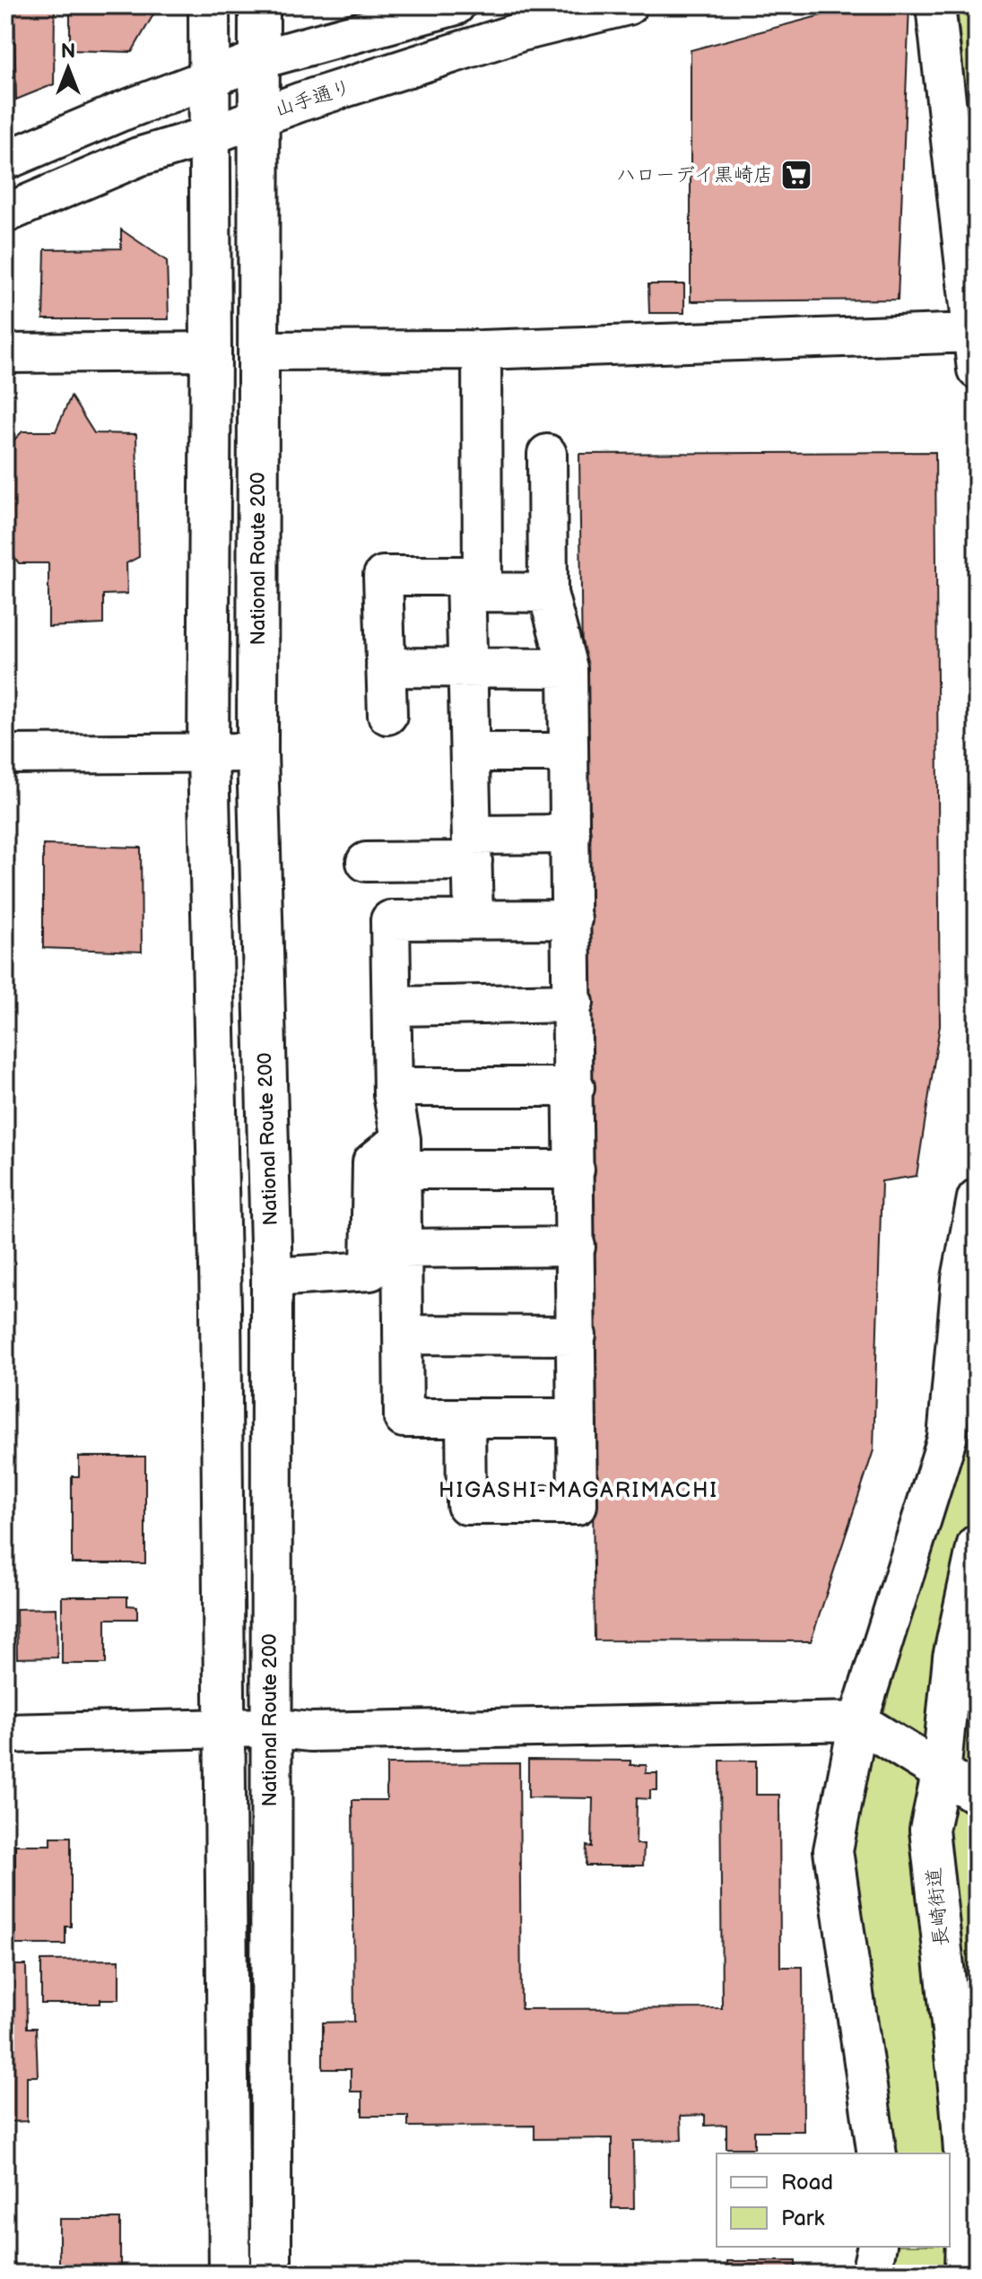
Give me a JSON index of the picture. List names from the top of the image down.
{
  "streets": {
    "highway": ["National Route 200"],
    "street": ["山手通り", "長崎街道"]
  },
  "crossings": [
    ["山手通り", "National Route 200"]
  ],
  "districts": ["HIGASHI-MAGARIMACHI"],
  "places": {
    "supermarket": ["ハローデイ黒崎店"]
  },
  "legend": ["Road", "Park"],
  "north": "top"
}
